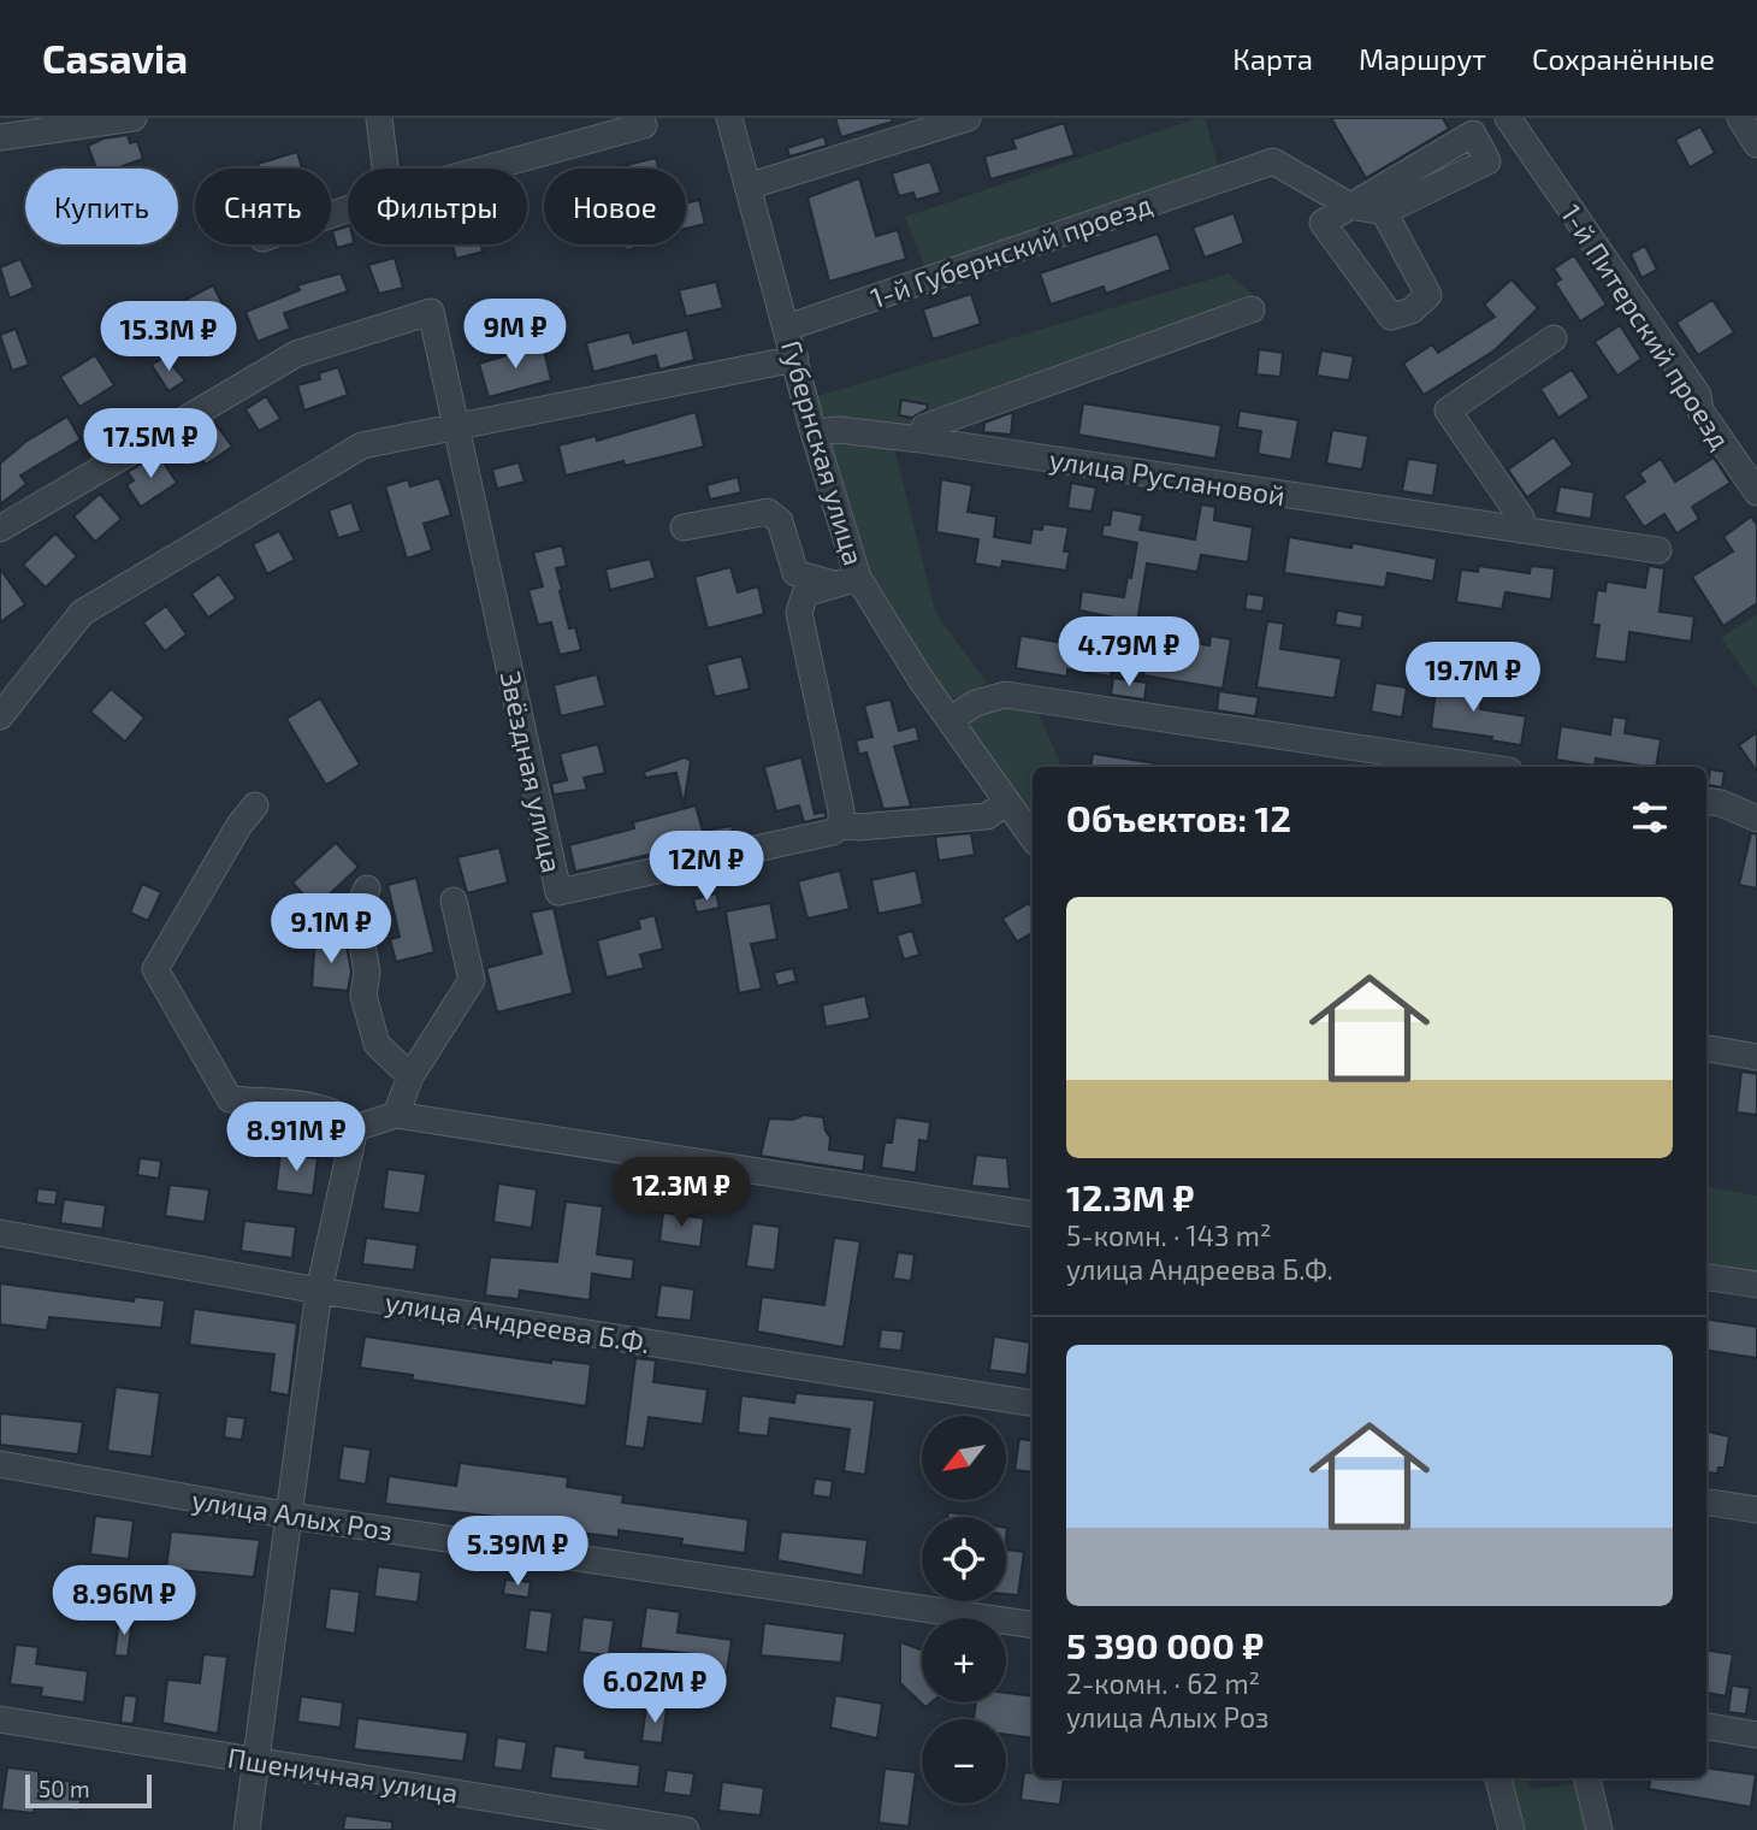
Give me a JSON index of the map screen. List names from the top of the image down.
{
  "streets": {
    "street": [
      "1-й Губернский проезд",
      "1-й Питерский проезд",
      "Губернская улица",
      "улица Руслановой",
      "Звёздная улица",
      "улица Андреева Б.Ф.",
      "улица Алых Роз",
      "Пшеничная улица"
    ]
  },
  "crossings": [
    ["1-й Губернский проезд", "Губернская улица"],
    ["Губернская улица", "улица Руслановой"]
  ],
  "scale_bar": "50 m",
  "north": "bottom left",
  "page": {
    "header": "Casavia",
    "nav": ["Карта", "Маршрут", "Сохранённые"],
    "chip": [
      "Купить",
      "Снять",
      "Фильтры",
      "Новое"
    ],
    "price": [
      "9M ₽",
      "15.3M ₽",
      "17.5M ₽",
      "4.79M ₽",
      "19.7M ₽",
      "12M ₽",
      "9.1M ₽",
      "8.91M ₽",
      "12.3M ₽",
      "5.39M ₽",
      "8.96M ₽",
      "6.02M ₽"
    ],
    "heading": "Объектов: 12",
    "list": [
      {
        "name": "12.3M ₽",
        "note": "5-комн. · 143 m² · улица Андреева Б.Ф."
      },
      {
        "name": "5 390 000 ₽",
        "note": "2-комн. · 62 m² · улица Алых Роз"
      }
    ],
    "map_buttons": ["+", "−"],
    "scale": "50 m"
  }
}
